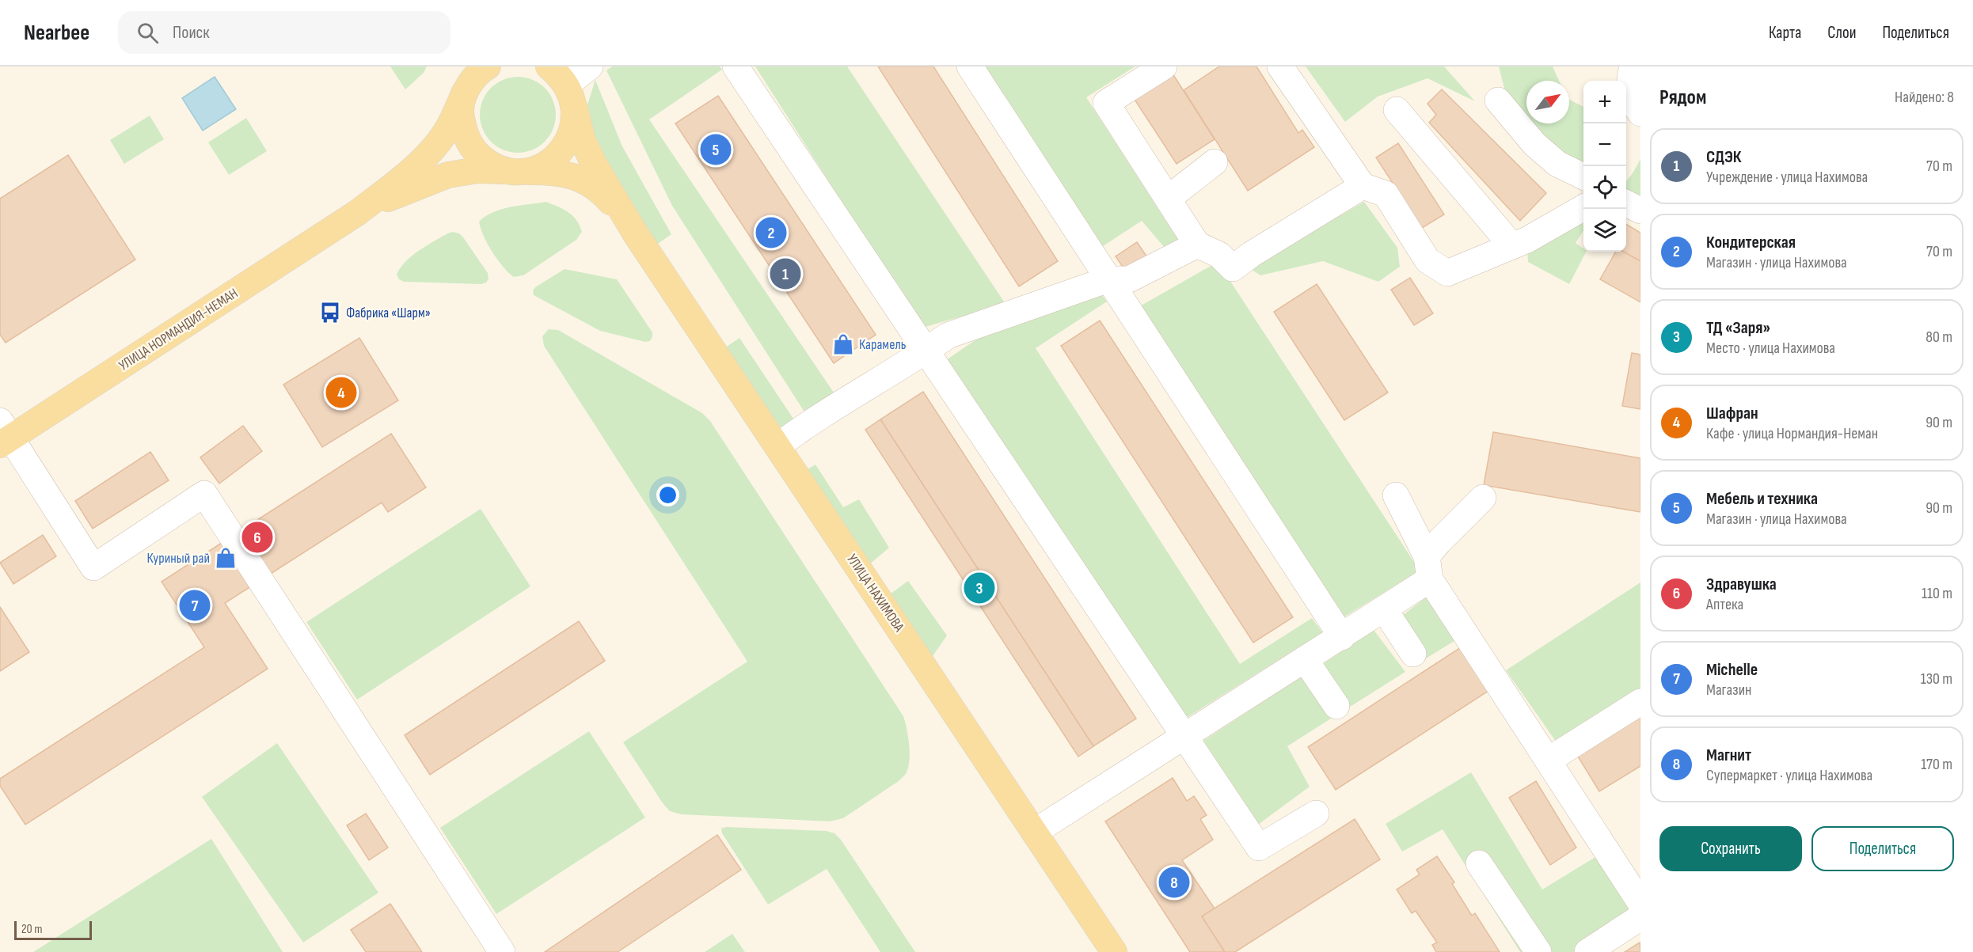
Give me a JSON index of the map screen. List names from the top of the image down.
{
  "streets": {
    "main road": ["УЛИЦА НОРМАНДИЯ-НЕМАН", "УЛИЦА НАХИМОВА"]
  },
  "places": {
    "bus stop": ["Фабрика «Шарм»"],
    "shop": ["Карамель", "Куриный рай"]
  },
  "scale_bar": "20 m",
  "north": "top right",
  "page": {
    "header": "Nearbee",
    "search": "Поиск",
    "nav": ["Карта", "Слои", "Поделиться"],
    "heading": ["Рядом", "Найдено: 8"],
    "map_buttons": ["+", "−"],
    "list": [
      {
        "mark": "1",
        "name": "СДЭК",
        "note": "Учреждение · улица Нахимова",
        "value": "70 m"
      },
      {
        "mark": "2",
        "name": "Кондитерская",
        "note": "Магазин · улица Нахимова",
        "value": "70 m"
      },
      {
        "mark": "3",
        "name": "ТД «Заря»",
        "note": "Место · улица Нахимова",
        "value": "80 m"
      },
      {
        "mark": "4",
        "name": "Шафран",
        "note": "Кафе · улица Нормандия-Неман",
        "value": "90 m"
      },
      {
        "mark": "5",
        "name": "Мебель и техника",
        "note": "Магазин · улица Нахимова",
        "value": "90 m"
      },
      {
        "mark": "6",
        "name": "Здравушка",
        "note": "Аптека",
        "value": "110 m"
      },
      {
        "mark": "7",
        "name": "Michelle",
        "note": "Магазин",
        "value": "130 m"
      },
      {
        "mark": "8",
        "name": "Магнит",
        "note": "Супермаркет · улица Нахимова",
        "value": "170 m"
      }
    ],
    "pins": [
      "5",
      "2",
      "1",
      "4",
      "6",
      "3",
      "7",
      "8"
    ],
    "buttons": ["Сохранить", "Поделиться"],
    "scale": "20 m"
  }
}
